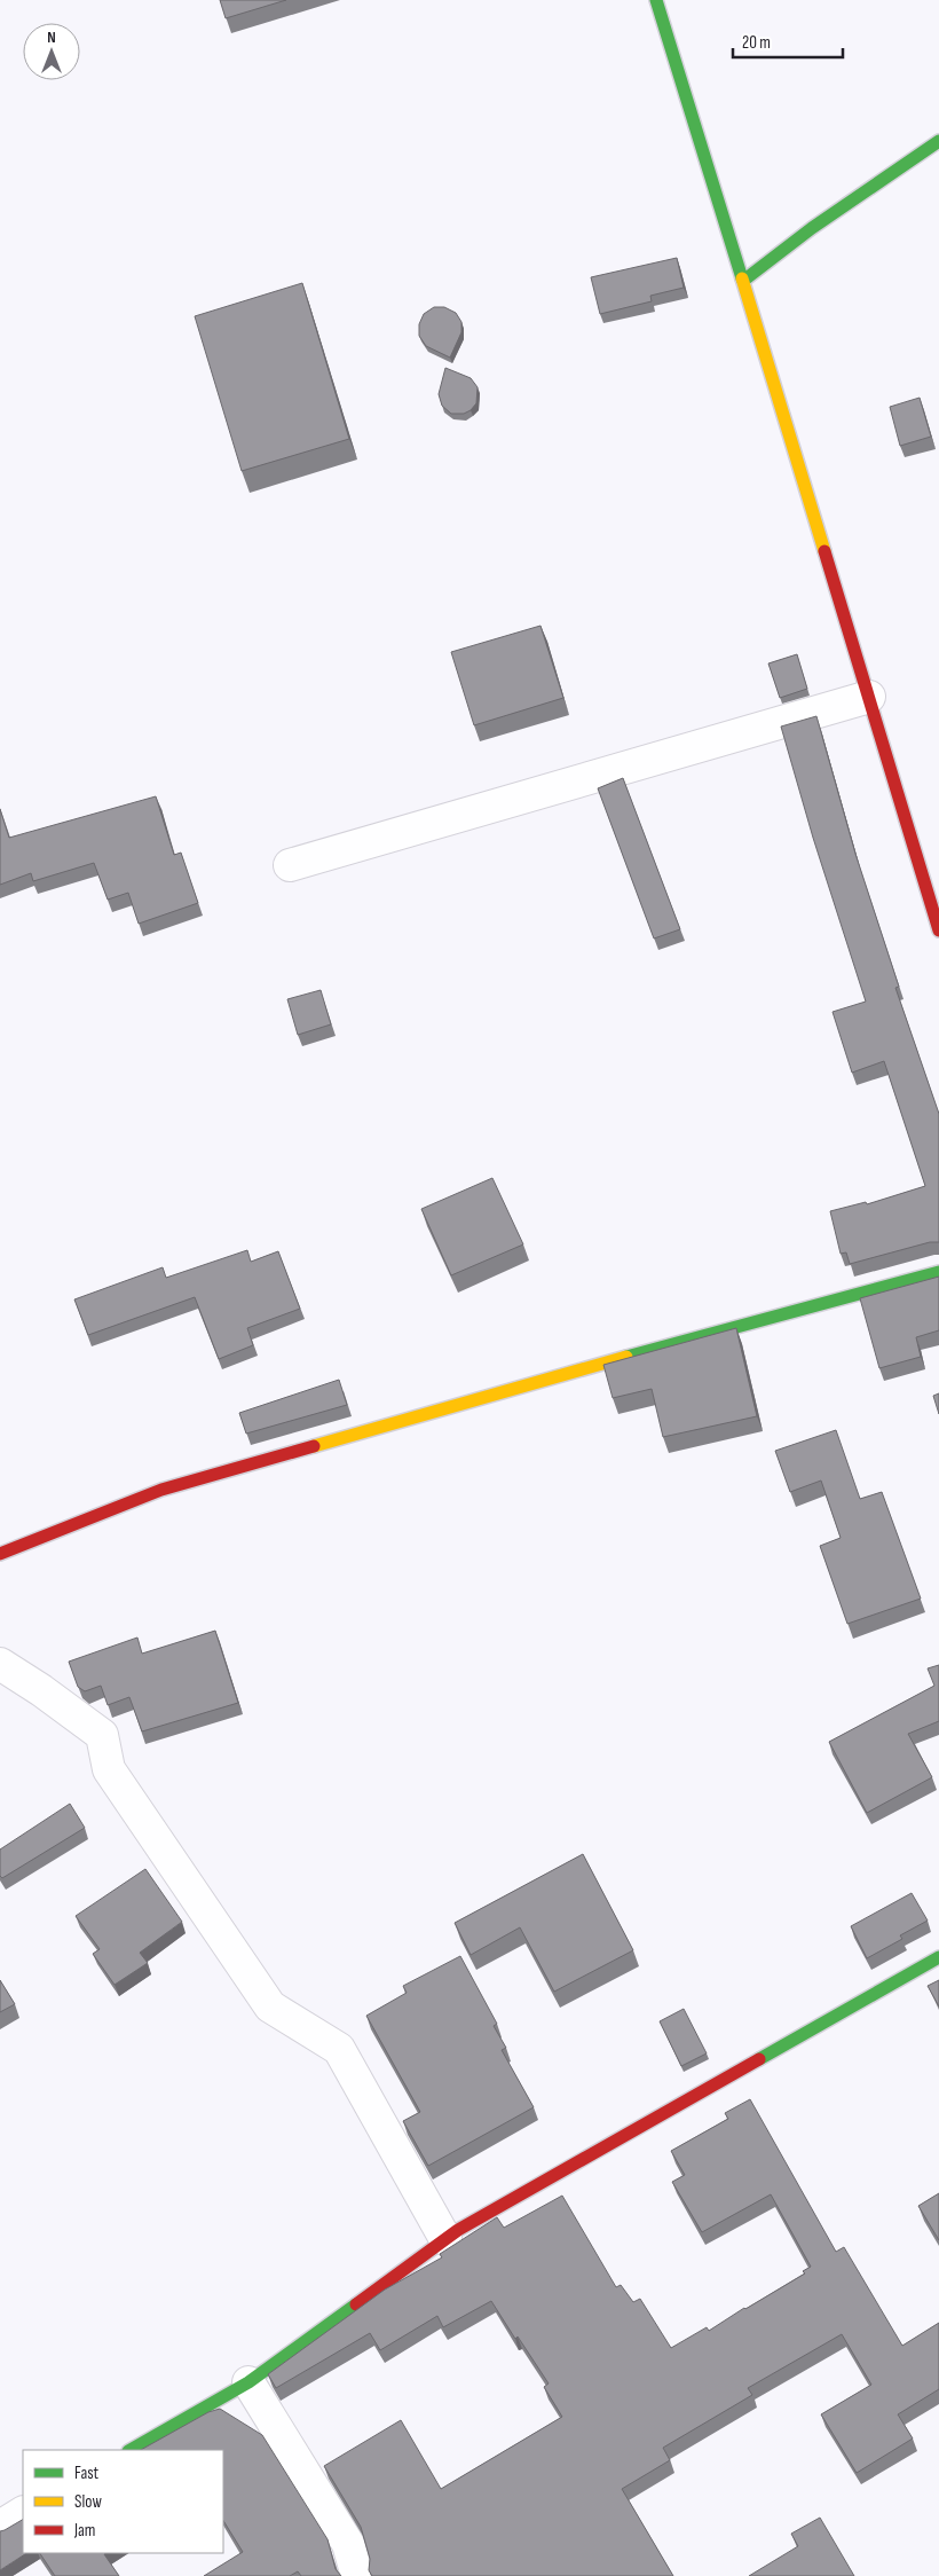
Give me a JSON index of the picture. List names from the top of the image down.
{
  "legend": ["Fast", "Slow", "Jam"],
  "scale_bar": "20 m",
  "north": "top"
}
